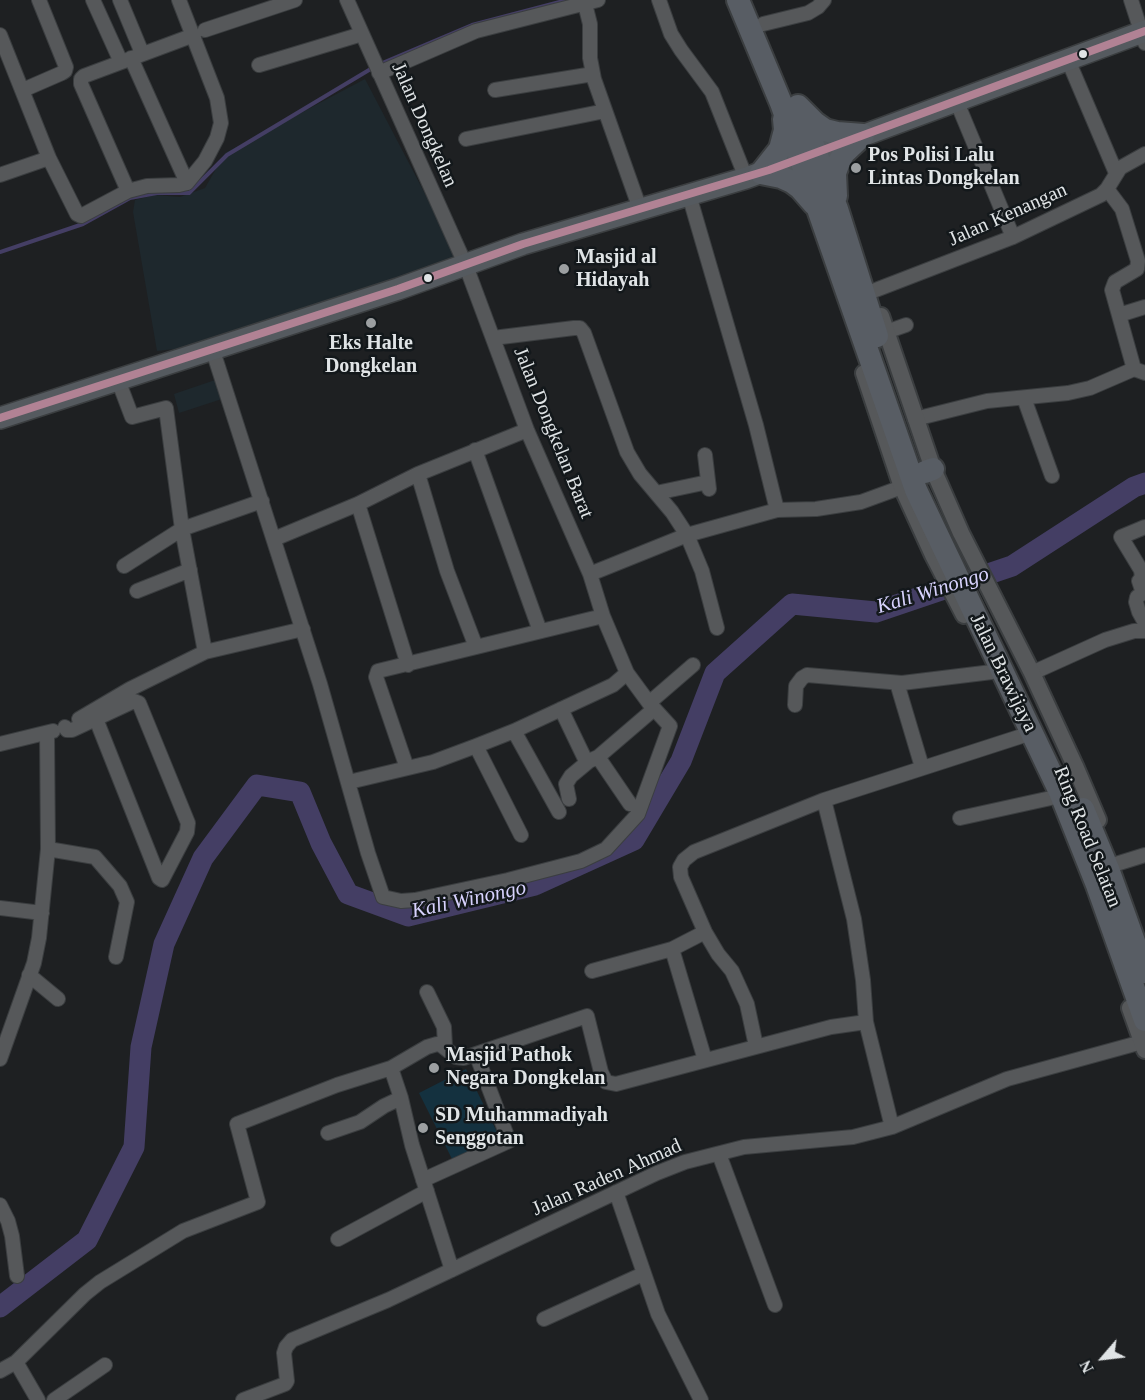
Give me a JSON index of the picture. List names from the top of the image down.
{
  "streets": {
    "highway": ["Jalan Brawijaya"],
    "street": [
      "Jalan Dongkelan",
      "Jalan Kenangan",
      "Jalan Dongkelan Barat",
      "Ring Road Selatan",
      "Jalan Raden Ahmad"
    ]
  },
  "crossings": [
    ["Jalan Dongkelan", "Jalan Dongkelan Barat"],
    ["Jalan Brawijaya", "Ring Road Selatan"],
    ["Jalan Brawijaya", "Jalan Raden Ahmad"],
    ["Ring Road Selatan", "Jalan Raden Ahmad"]
  ],
  "water": ["Kali Winongo"],
  "places": [
    "Pos Polisi Lalu Lintas Dongkelan",
    "Masjid al Hidayah",
    "Eks Halte Dongkelan",
    "Masjid Pathok Negara Dongkelan",
    "SD Muhammadiyah Senggotan"
  ],
  "north": "bottom left"
}
